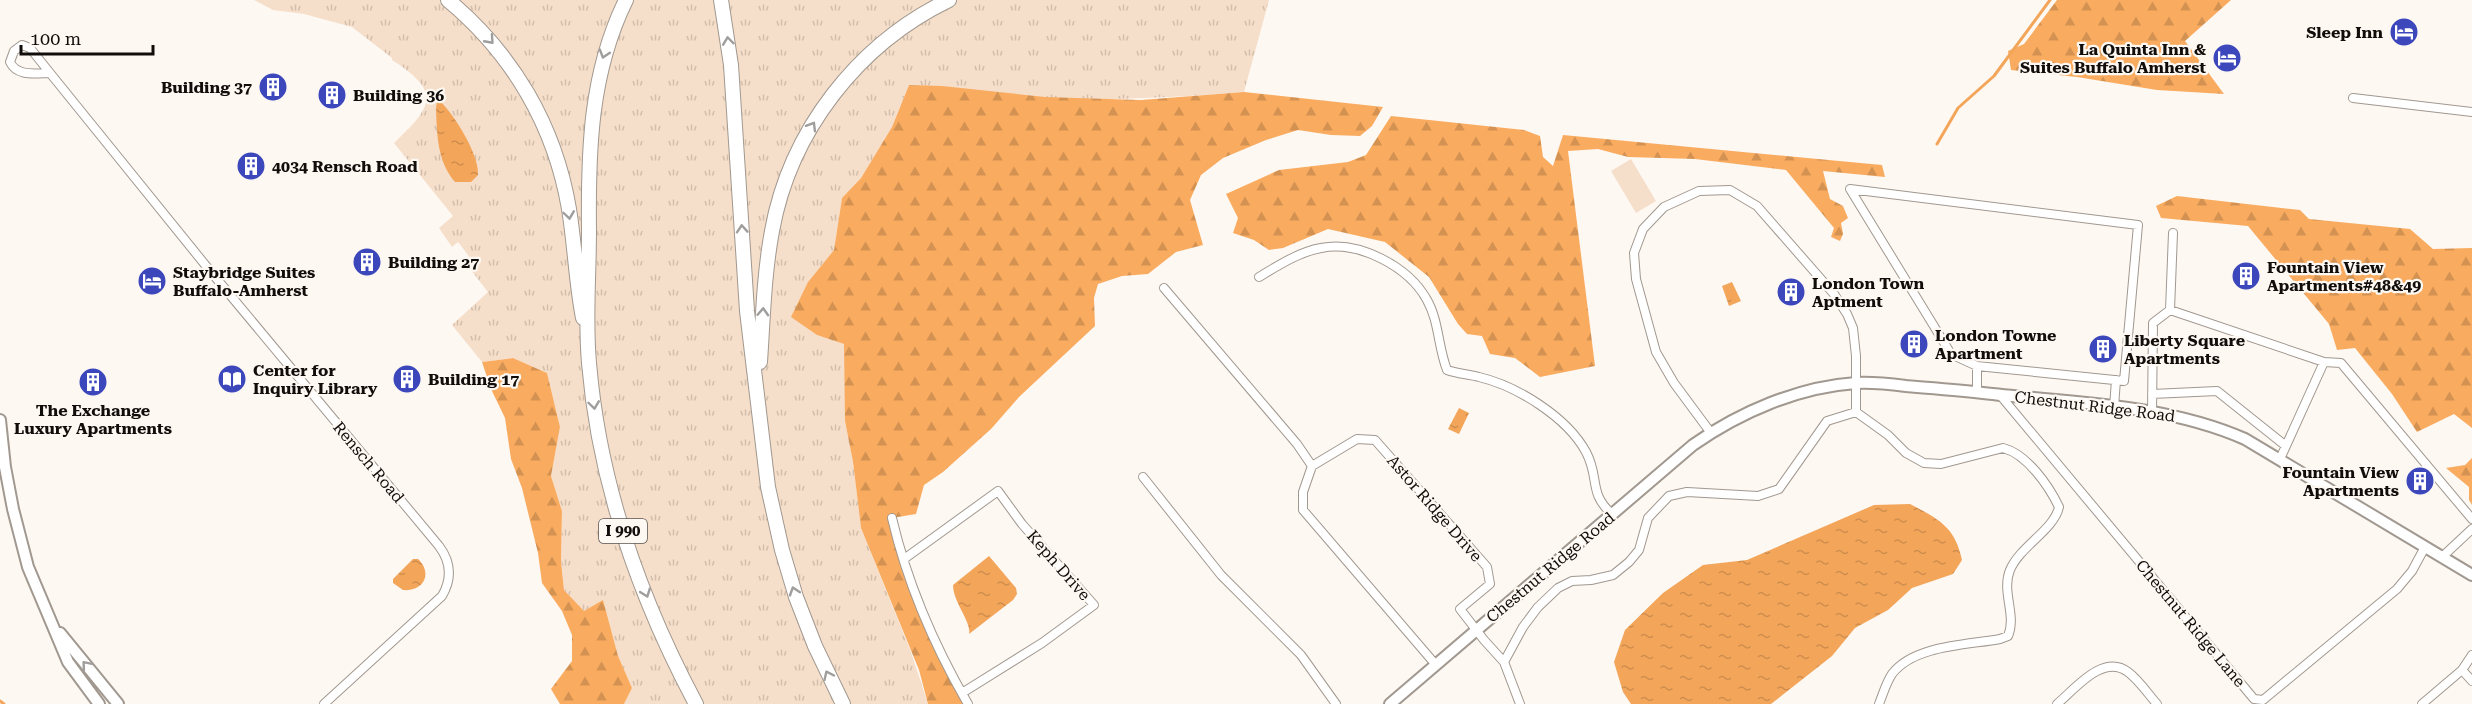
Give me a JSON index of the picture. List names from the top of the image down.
{
  "streets": {
    "highway": ["I 990"],
    "street": [
      "Chestnut Ridge Road",
      "Rensch Road",
      "Astor Ridge Drive",
      "Keph Drive",
      "Chestnut Ridge Lane"
    ]
  },
  "crossings": [
    ["Chestnut Ridge Road", "Astor Ridge Drive"],
    ["Chestnut Ridge Road", "Chestnut Ridge Lane"]
  ],
  "places": {
    "hotel": ["Sleep Inn", "La Quinta Inn & Suites Buffalo Amherst", "Staybridge Suites Buffalo-Amherst"],
    "building": [
      "Building 37",
      "Building 36",
      "4034 Rensch Road",
      "Building 27",
      "Fountain View Apartments#48&49",
      "London Town Aptment",
      "London Towne Apartment",
      "Liberty Square Apartments",
      "Building 17",
      "The Exchange Luxury Apartments",
      "Fountain View Apartments"
    ],
    "library": ["Center for Inquiry Library"]
  },
  "scale_bar": "100 m"
}
